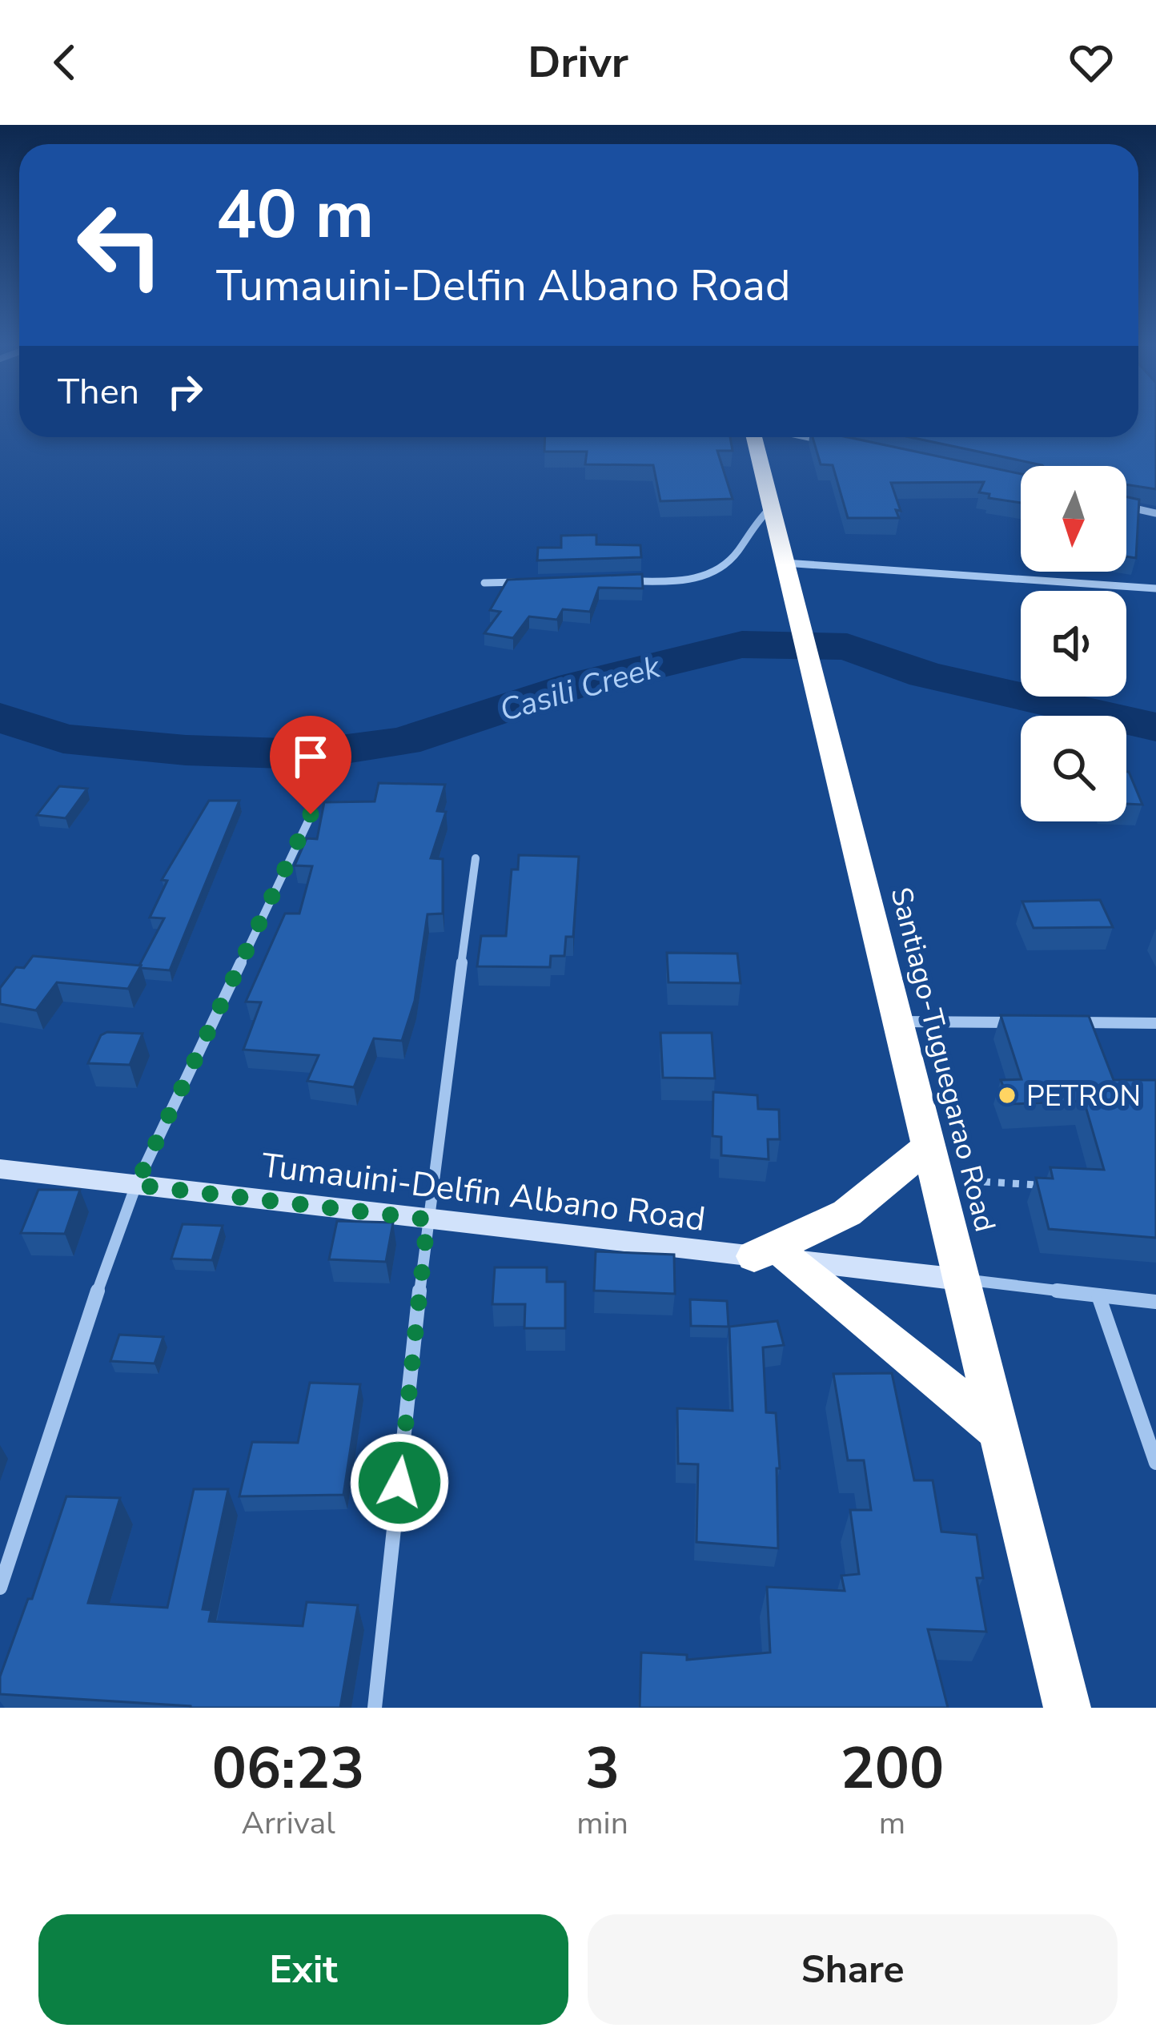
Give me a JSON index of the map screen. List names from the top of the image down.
{
  "streets": {
    "highway": ["Santiago-Tuguegarao Road"],
    "main road": ["Tumauini-Delfin Albano Road"]
  },
  "crossings": [
    ["Santiago-Tuguegarao Road", "Tumauini-Delfin Albano Road"]
  ],
  "water": ["Casili Creek"],
  "places": ["PETRON"],
  "north": "bottom",
  "page": {
    "header": "Drivr",
    "turn": ["40 m", "Tumauini-Delfin Albano Road"],
    "then": "Then",
    "eta": [
      "06:23",
      "Arrival",
      "3",
      "min",
      "200",
      "m"
    ],
    "buttons": ["Exit", "Share"]
  }
}
